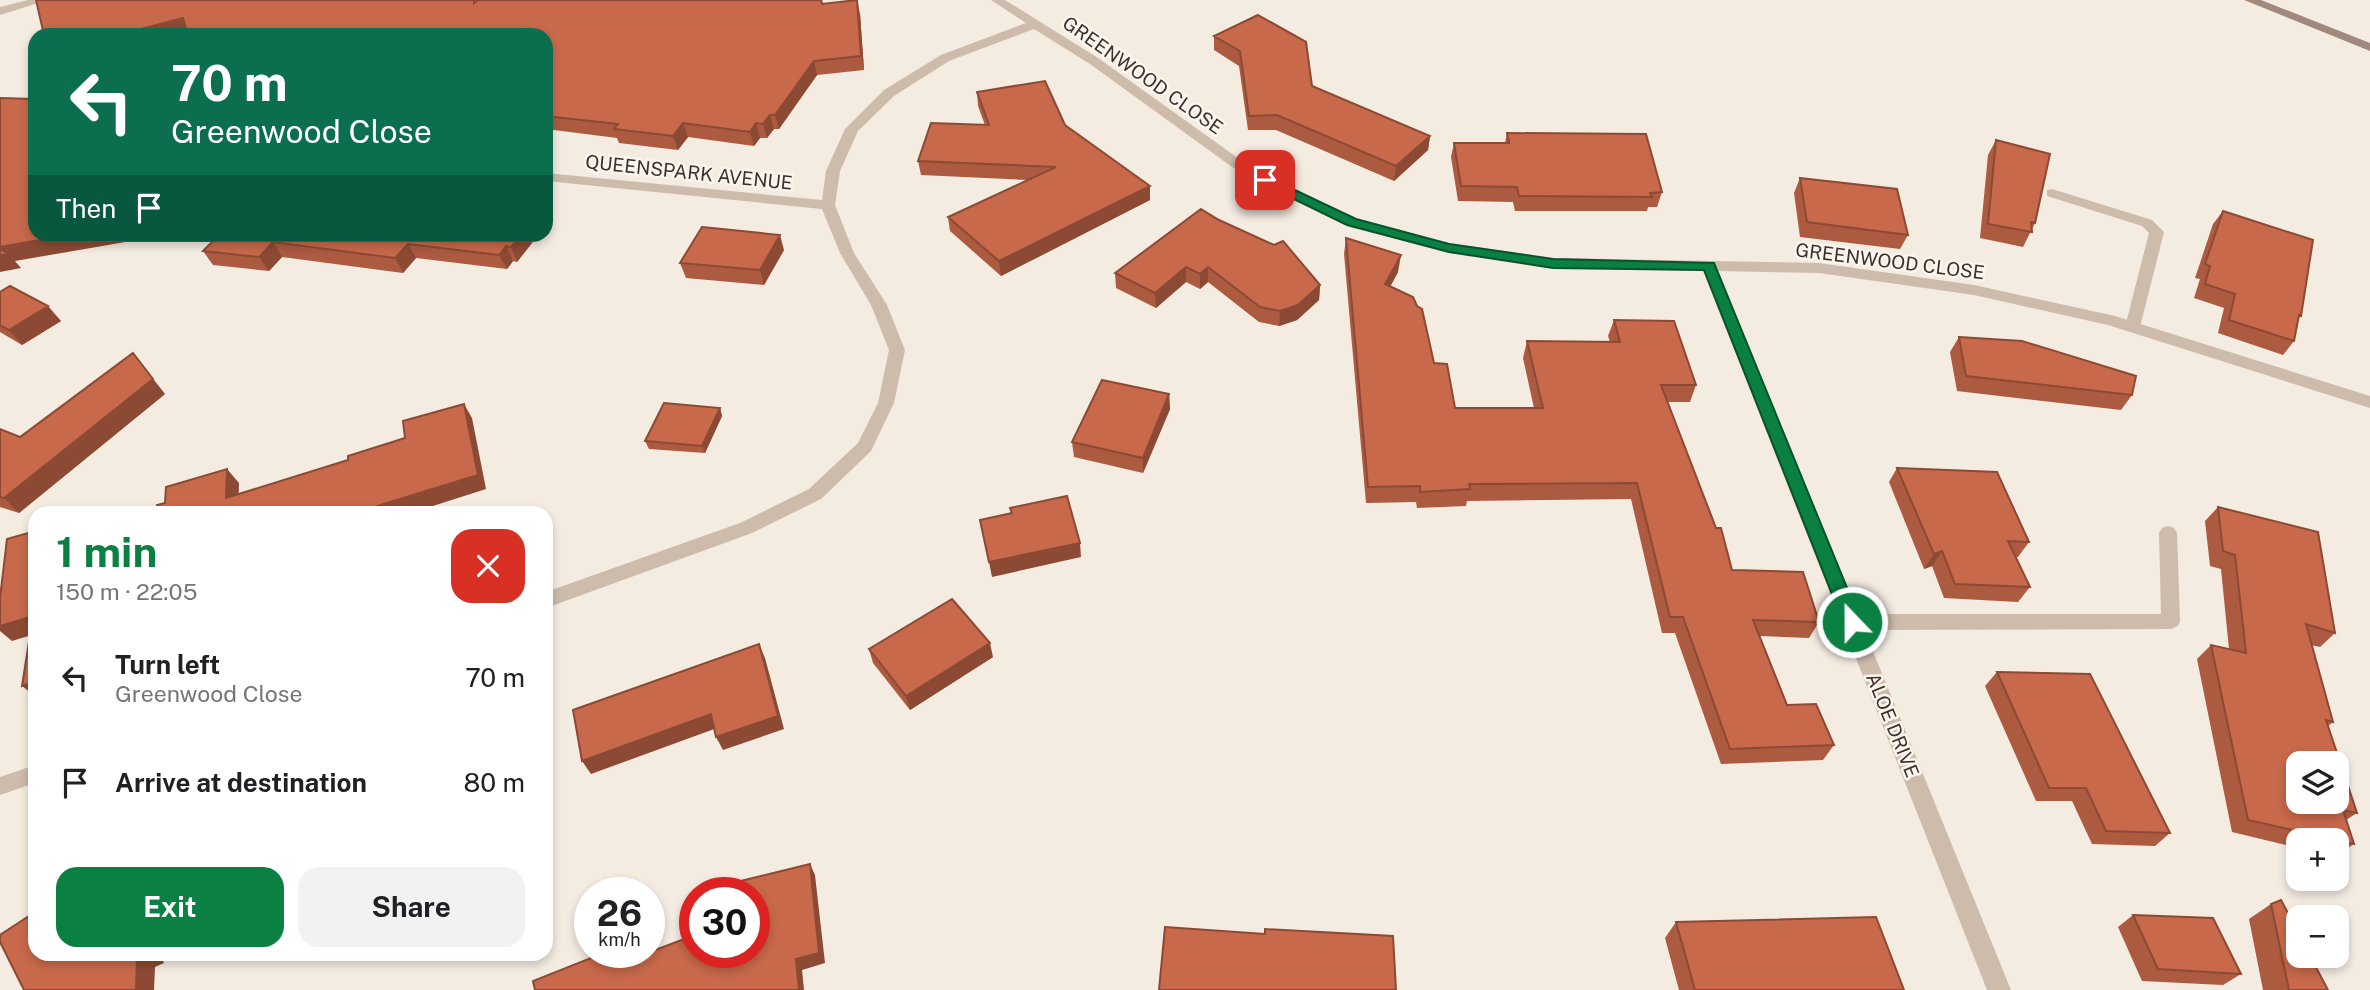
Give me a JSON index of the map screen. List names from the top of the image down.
{
  "streets": {
    "street": ["GREENWOOD CLOSE", "QUEENSPARK AVENUE", "ALOE DRIVE"]
  },
  "crossings": [
    ["GREENWOOD CLOSE", "ALOE DRIVE"]
  ],
  "page": {
    "turn": ["70 m", "Greenwood Close"],
    "then": "Then",
    "heading": ["1 min", "150 m · 22:05"],
    "list": [
      {
        "name": "Turn left",
        "note": "Greenwood Close",
        "value": "70 m"
      },
      {
        "name": "Arrive at destination",
        "value": "80 m"
      }
    ],
    "map_buttons": ["+", "−"],
    "buttons": ["Exit", "Share"],
    "speed": "26 km/h",
    "limit": "30"
  }
}
